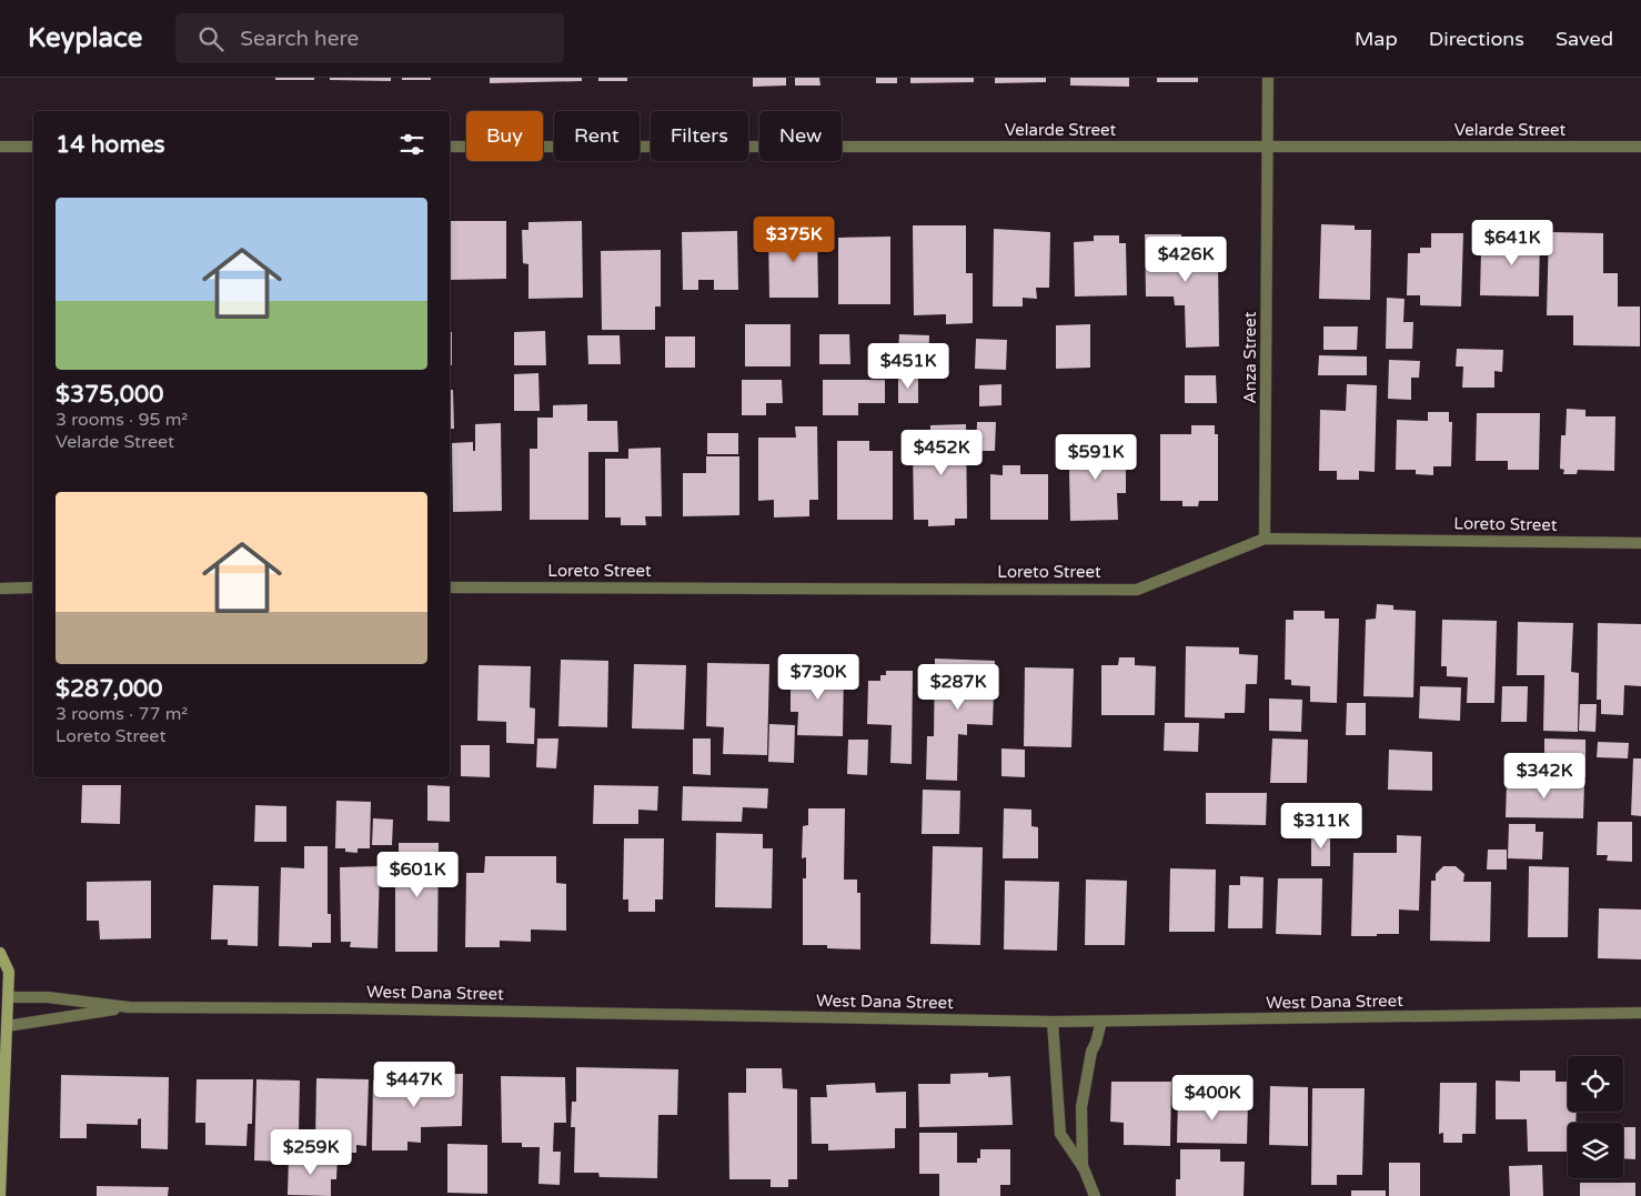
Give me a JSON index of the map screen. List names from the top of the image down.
{
  "streets": {
    "street": [
      "Velarde Street",
      "Anza Street",
      "Loreto Street",
      "West Dana Street"
    ]
  },
  "crossings": [
    ["Velarde Street", "Anza Street"],
    ["Anza Street", "Loreto Street"]
  ],
  "page": {
    "header": "Keyplace",
    "search": "Search here",
    "nav": ["Map", "Directions", "Saved"],
    "chip": [
      "Buy",
      "Rent",
      "Filters",
      "New"
    ],
    "heading": "14 homes",
    "list": [
      {
        "name": "$375,000",
        "note": "3 rooms · 95 m² · Velarde Street"
      },
      {
        "name": "$287,000",
        "note": "3 rooms · 77 m² · Loreto Street"
      }
    ],
    "price": [
      "$375K",
      "$641K",
      "$426K",
      "$451K",
      "$452K",
      "$591K",
      "$730K",
      "$287K",
      "$342K",
      "$311K",
      "$601K",
      "$447K",
      "$400K",
      "$259K"
    ]
  }
}
